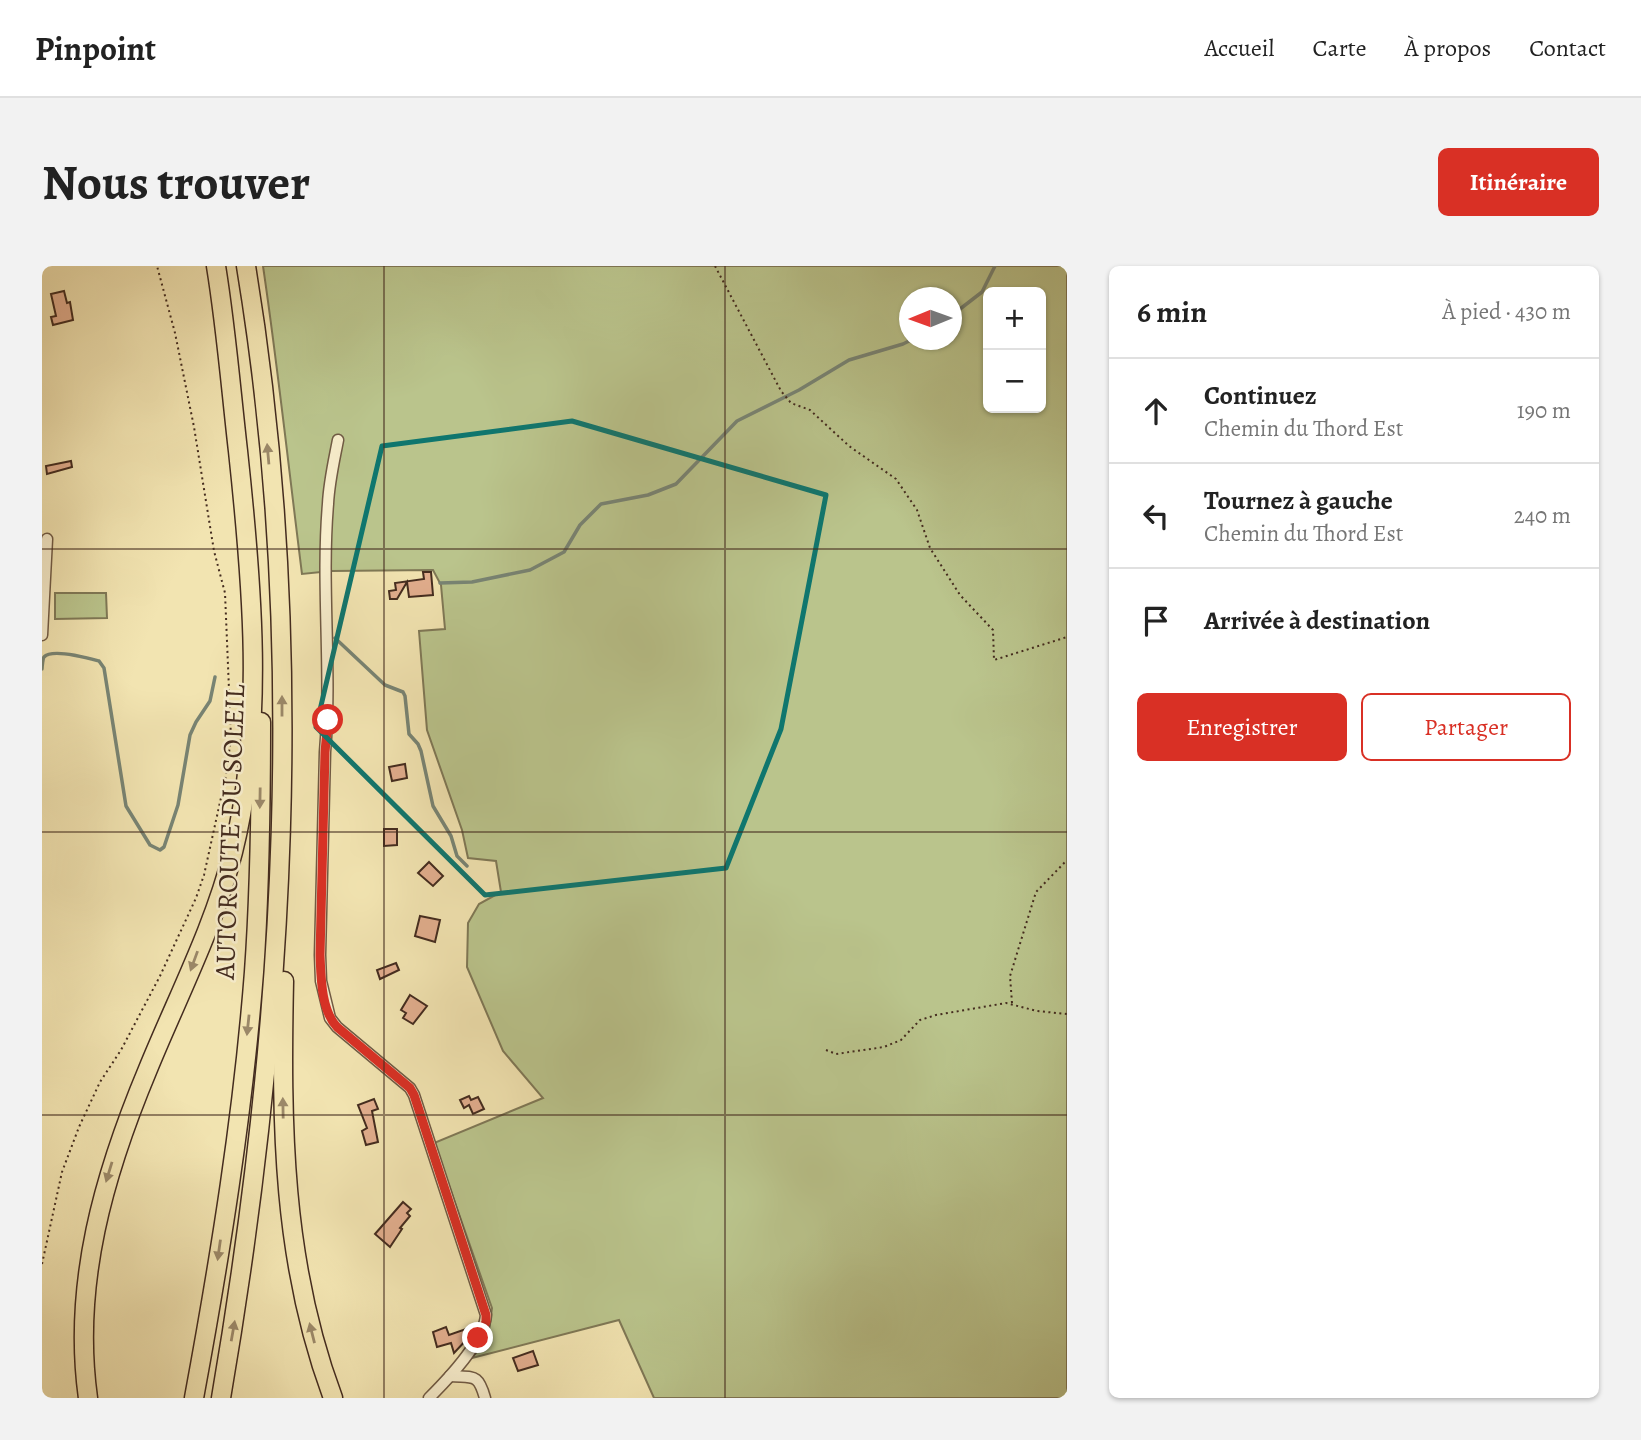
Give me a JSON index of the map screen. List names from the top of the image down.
{
  "streets": {
    "highway": ["AUTOROUTE DU SOLEIL"]
  },
  "north": "left",
  "page": {
    "header": "Pinpoint",
    "nav": [
      "Accueil",
      "Carte",
      "À propos",
      "Contact"
    ],
    "buttons": [
      "Itinéraire",
      ["Enregistrer", "Partager"]
    ],
    "title": "Nous trouver",
    "heading": ["6 min", "À pied · 430 m"],
    "map_buttons": ["+", "−"],
    "list": [
      ["Continuez", "Chemin du Thord Est", "190 m"],
      ["Tournez à gauche", "Chemin du Thord Est", "240 m"],
      "Arrivée à destination"
    ]
  }
}
